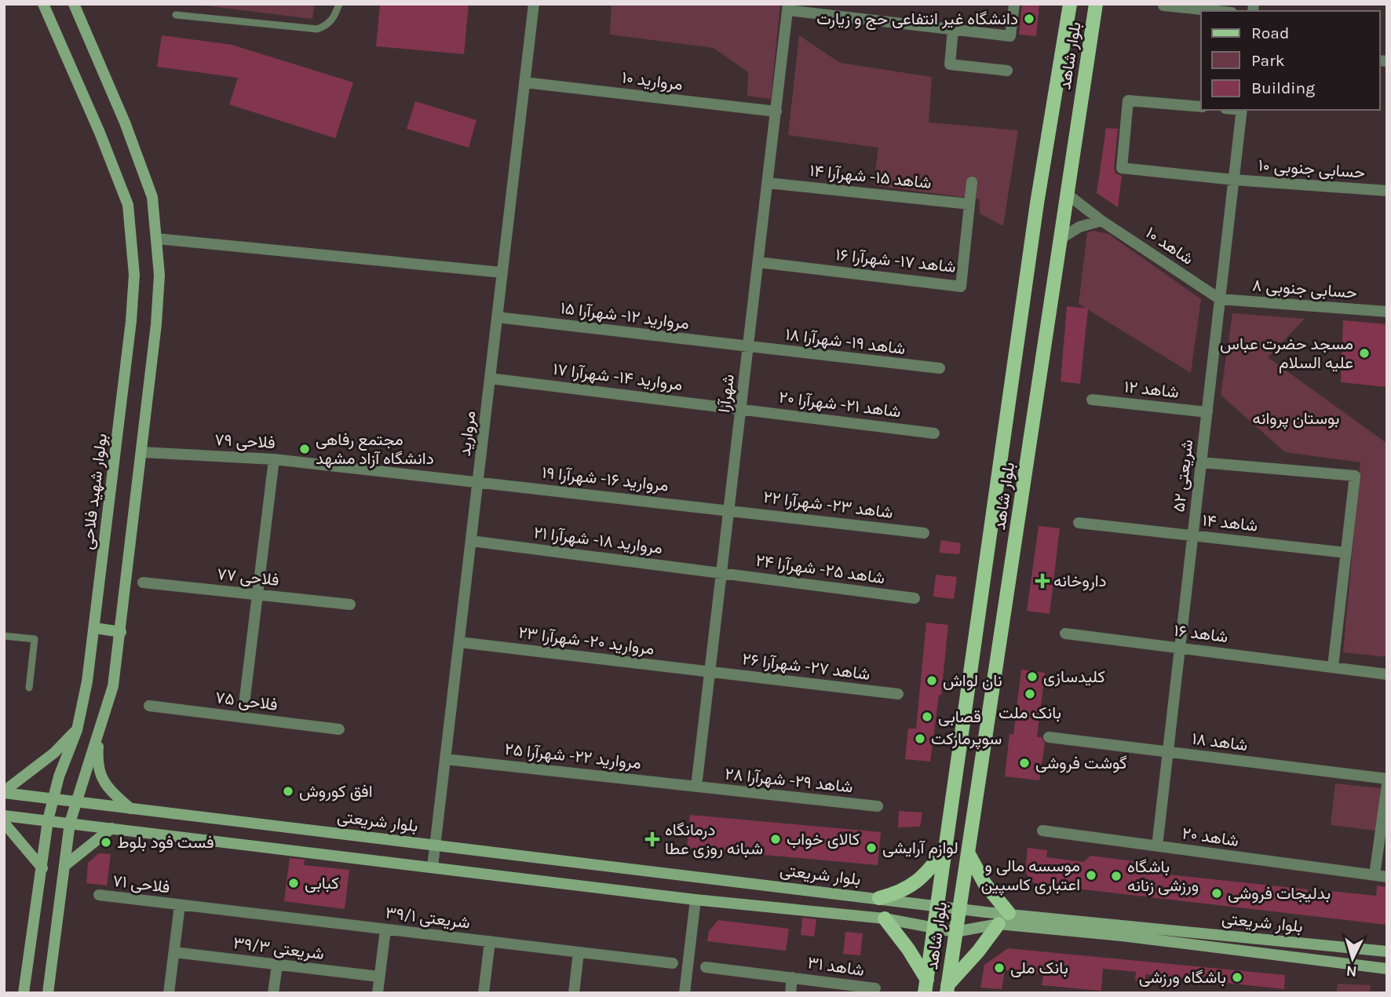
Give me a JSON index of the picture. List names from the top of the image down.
{
  "streets": {
    "main road": ["بلوار شاهد", "بولوار شهید فلاحی", "بلوار شریعتی"],
    "street": [
      "مروارید ۱۰",
      "حسابی جنوبی ۱۰",
      "شاهد ۱۵- شهرآرا ۱۴",
      "شاهد ۱۰",
      "شاهد ۱۷- شهرآرا ۱۶",
      "حسابی جنوبی ۸",
      "مروارید ۱۲- شهرآرا ۱۵",
      "شاهد ۱۹- شهرآرا ۱۸",
      "مروارید ۱۴- شهرآرا ۱۷",
      "شاهد ۱۲",
      "شهرآرا",
      "شاهد ۲۱- شهرآرا ۲۰",
      "مروارید",
      "فلاحی ۷۹",
      "شریعتی ۵۲",
      "مروارید ۱۶- شهرآرا ۱۹",
      "شاهد ۲۳- شهرآرا ۲۲",
      "شاهد ۱۴",
      "مروارید ۱۸- شهرآرا ۲۱",
      "شاهد ۲۵- شهرآرا ۲۴",
      "فلاحی ۷۷",
      "شاهد ۱۶",
      "مروارید ۲۰- شهرآرا ۲۳",
      "شاهد ۲۷- شهرآرا ۲۶",
      "فلاحی ۷۵",
      "شاهد ۱۸",
      "مروارید ۲۲- شهرآرا ۲۵",
      "شاهد ۲۹- شهرآرا ۲۸",
      "شاهد ۲۰",
      "فلاحی ۷۱",
      "شریعتی ۳۹/۱",
      "شریعتی ۳۹/۳",
      "شاهد ۳۱"
    ]
  },
  "crossings": [
    ["بلوار شاهد", "شاهد ۱۰"],
    ["بلوار شاهد", "بلوار شریعتی"],
    ["مروارید ۱۰", "شهرآرا"],
    ["مروارید ۱۰", "مروارید"],
    ["حسابی جنوبی ۱۰", "شریعتی ۵۲"],
    ["شاهد ۱۵- شهرآرا ۱۴", "شاهد ۱۷- شهرآرا ۱۶"],
    ["شاهد ۱۵- شهرآرا ۱۴", "شهرآرا"],
    ["شاهد ۱۰", "حسابی جنوبی ۸"],
    ["شاهد ۱۰", "شریعتی ۵۲"],
    ["شاهد ۱۷- شهرآرا ۱۶", "شهرآرا"],
    ["حسابی جنوبی ۸", "شریعتی ۵۲"],
    ["مروارید ۱۲- شهرآرا ۱۵", "شاهد ۱۹- شهرآرا ۱۸"],
    ["مروارید ۱۲- شهرآرا ۱۵", "شهرآرا"],
    ["مروارید ۱۲- شهرآرا ۱۵", "مروارید"],
    ["شاهد ۱۹- شهرآرا ۱۸", "شهرآرا"],
    ["مروارید ۱۴- شهرآرا ۱۷", "شهرآرا"],
    ["مروارید ۱۴- شهرآرا ۱۷", "شاهد ۲۱- شهرآرا ۲۰"],
    ["مروارید ۱۴- شهرآرا ۱۷", "مروارید"],
    ["شاهد ۱۲", "شریعتی ۵۲"],
    ["شهرآرا", "شاهد ۲۱- شهرآرا ۲۰"],
    ["شهرآرا", "مروارید ۱۶- شهرآرا ۱۹"],
    ["شهرآرا", "شاهد ۲۳- شهرآرا ۲۲"],
    ["شهرآرا", "مروارید ۱۸- شهرآرا ۲۱"],
    ["شهرآرا", "شاهد ۲۵- شهرآرا ۲۴"],
    ["شهرآرا", "مروارید ۲۰- شهرآرا ۲۳"],
    ["شهرآرا", "شاهد ۲۷- شهرآرا ۲۶"],
    ["شهرآرا", "مروارید ۲۲- شهرآرا ۲۵"],
    ["شهرآرا", "شاهد ۲۹- شهرآرا ۲۸"],
    ["مروارید", "فلاحی ۷۹"],
    ["مروارید", "مروارید ۱۶- شهرآرا ۱۹"],
    ["مروارید", "مروارید ۱۸- شهرآرا ۲۱"],
    ["مروارید", "مروارید ۲۰- شهرآرا ۲۳"],
    ["مروارید", "مروارید ۲۲- شهرآرا ۲۵"],
    ["مروارید", "بلوار شریعتی"],
    ["فلاحی ۷۹", "مروارید ۱۶- شهرآرا ۱۹"],
    ["شریعتی ۵۲", "شاهد ۱۴"],
    ["شریعتی ۵۲", "شاهد ۱۶"],
    ["شریعتی ۵۲", "شاهد ۱۸"],
    ["شریعتی ۵۲", "شاهد ۲۰"],
    ["مروارید ۱۶- شهرآرا ۱۹", "شاهد ۲۳- شهرآرا ۲۲"],
    ["بولوار شهید فلاحی", "بلوار شریعتی"],
    ["مروارید ۱۸- شهرآرا ۲۱", "شاهد ۲۵- شهرآرا ۲۴"],
    ["مروارید ۲۰- شهرآرا ۲۳", "شاهد ۲۷- شهرآرا ۲۶"],
    ["مروارید ۲۲- شهرآرا ۲۵", "شاهد ۲۹- شهرآرا ۲۸"],
    ["فلاحی ۷۱", "شریعتی ۳۹/۱"]
  ],
  "parks": ["بوستان پروانه"],
  "places": {
    "other": [
      "دانشگاه غیر انتفاعی حج و زیارت",
      "مسجد حضرت عباس علیه السلام",
      "مجتمع رفاهی دانشگاه آزاد مشهد",
      "کلیدسازی",
      "نان لواش",
      "بانک ملت",
      "قصابی",
      "سوپرمارکت",
      "گوشت فروشی",
      "افق کوروش",
      "کالای خواب",
      "فست فود بلوط",
      "لوازم آرایشی",
      "موسسه مالی و اعتباری کاسپین",
      "باشگاه ورزشی زنانه",
      "کبابی",
      "بدلیجات فروشی",
      "بانک ملی",
      "باشگاه ورزشی"
    ],
    "health": ["داروخانه", "درمانگاه شبانه روزی عطا"]
  },
  "legend": ["Road", "Park", "Building"],
  "north": "bottom"
}
